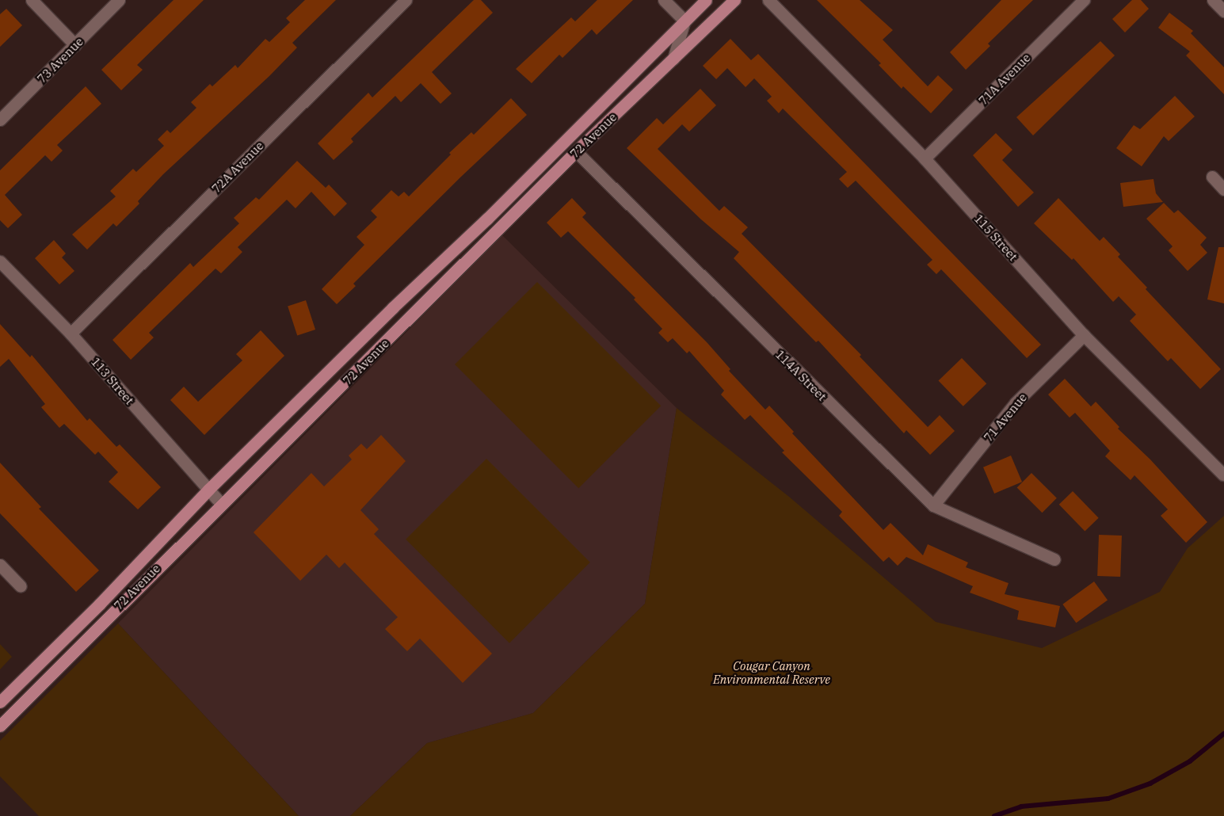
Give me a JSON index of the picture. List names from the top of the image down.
{
  "streets": {
    "main road": ["72 Avenue"],
    "street": [
      "73 Avenue",
      "71A Avenue",
      "72A Avenue",
      "115 Street",
      "114A Street",
      "113 Street",
      "71 Avenue"
    ]
  },
  "crossings": [
    ["71A Avenue", "115 Street"],
    ["72 Avenue", "114A Street"],
    ["72 Avenue", "113 Street"],
    ["72A Avenue", "113 Street"],
    ["115 Street", "71 Avenue"],
    ["114A Street", "71 Avenue"]
  ],
  "parks": ["Cougar Canyon Environmental Reserve"]
}
